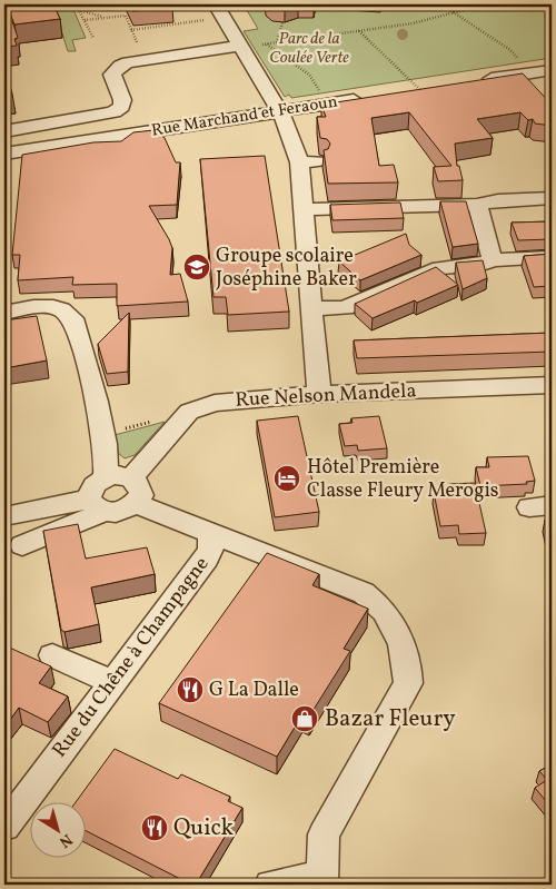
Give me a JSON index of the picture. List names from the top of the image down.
{
  "streets": {
    "street": ["Rue Marchand et Feraoun", "Rue Nelson Mandela", "Rue du Chêne à Champagne"]
  },
  "parks": ["Parc de la Coulée Verte"],
  "places": {
    "school or university": ["Groupe scolaire Joséphine Baker"],
    "hotel": ["Hôtel Première Classe Fleury Merogis"],
    "restaurant": ["G La Dalle", "Quick"],
    "shop": ["Bazar Fleury"]
  },
  "north": "bottom right"
}
